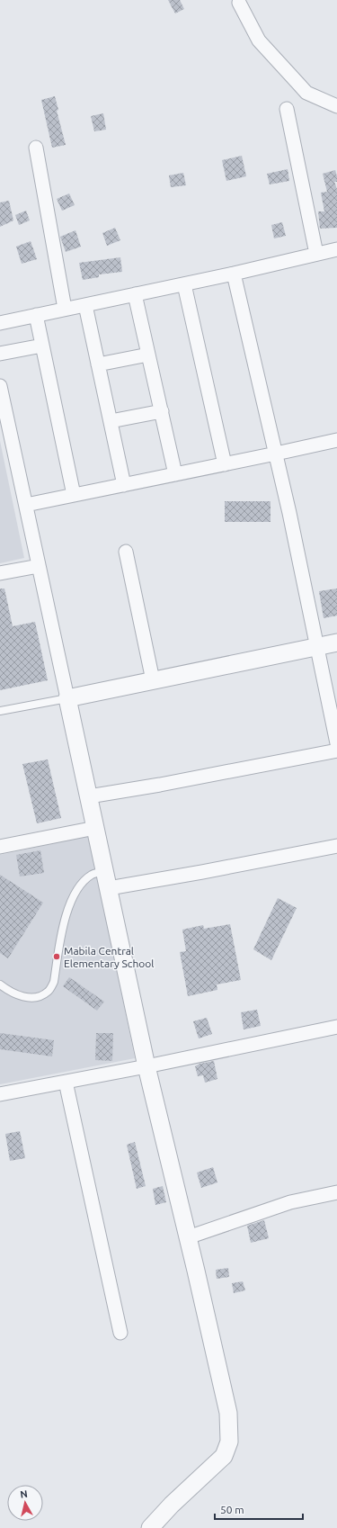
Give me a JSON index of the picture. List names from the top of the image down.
{
  "places": ["Mabila Central Elementary School"],
  "scale_bar": "50 m",
  "north": "top"
}
